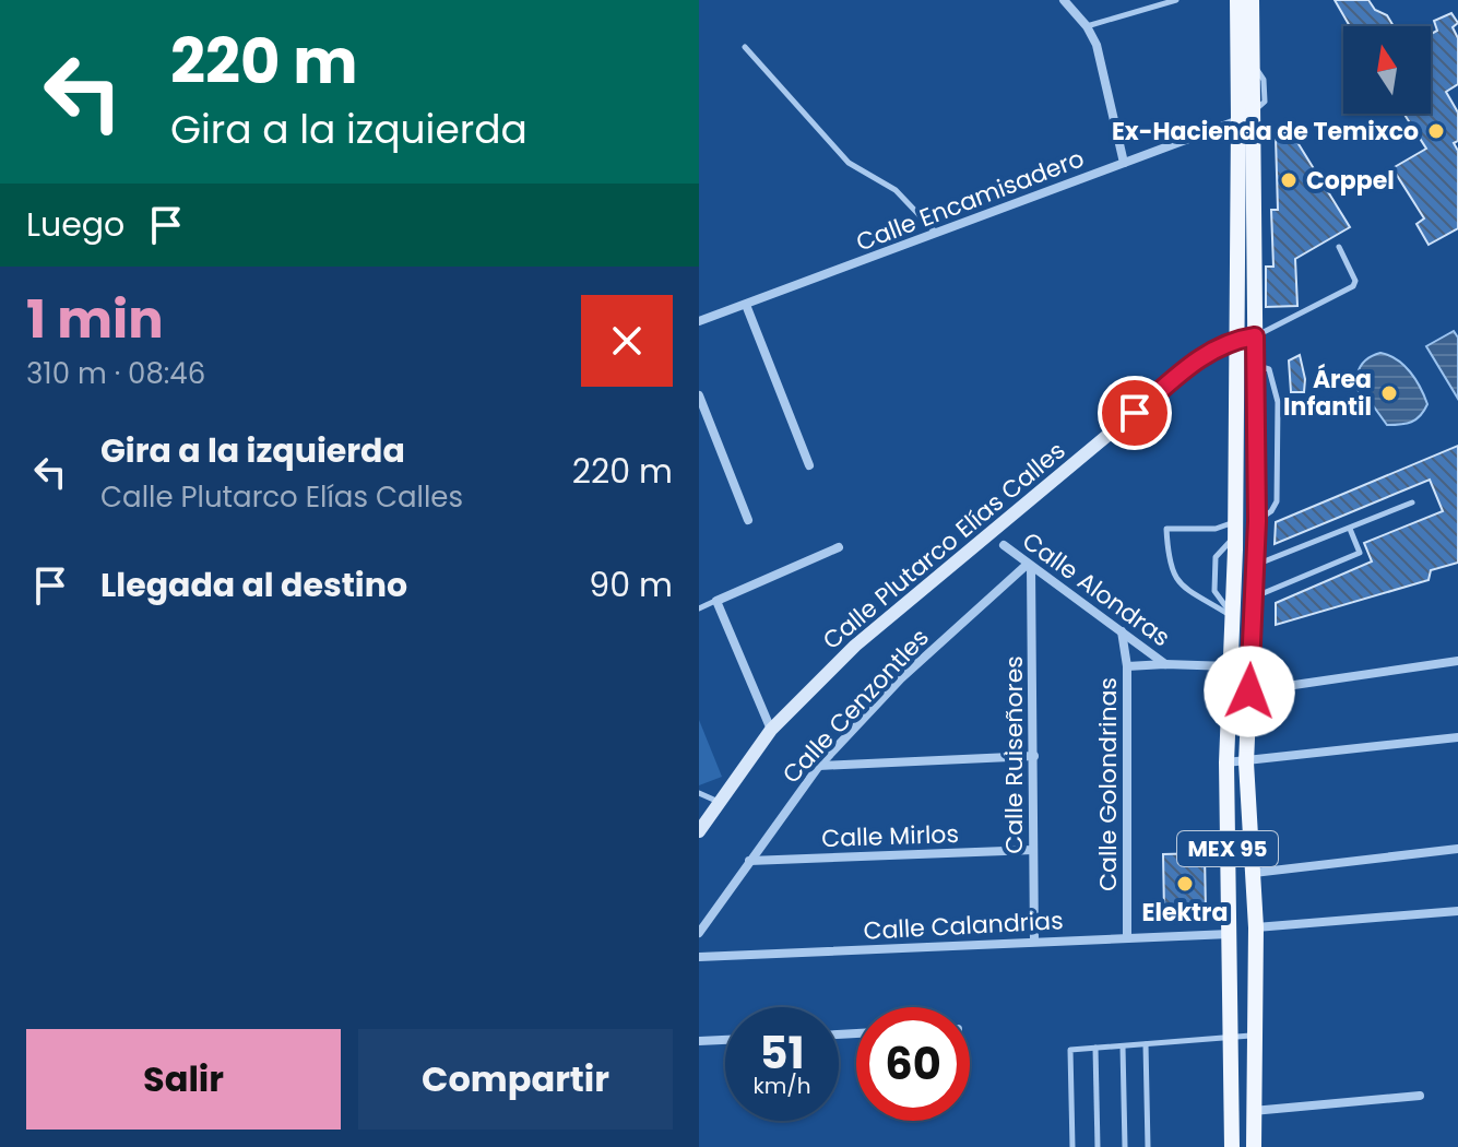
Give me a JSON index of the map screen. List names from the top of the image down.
{
  "streets": {
    "main road": ["MEX 95"],
    "street": [
      "Calle Encamisadero",
      "Calle Plutarco Elías Calles",
      "Calle Alondras",
      "Calle Cenzontles",
      "Calle Ruiseñores",
      "Calle Golondrinas",
      "Calle Mirlos",
      "Calle Calandrias"
    ]
  },
  "crossings": [
    ["Calle Encamisadero", "MEX 95"],
    ["Calle Plutarco Elías Calles", "MEX 95"],
    ["Calle Alondras", "Calle Cenzontles"],
    ["Calle Alondras", "Calle Ruiseñores"],
    ["Calle Alondras", "Calle Golondrinas"],
    ["Calle Cenzontles", "Calle Ruiseñores"],
    ["Calle Cenzontles", "Calle Mirlos"],
    ["Calle Ruiseñores", "Calle Mirlos"],
    ["Calle Ruiseñores", "Calle Calandrias"],
    ["Calle Golondrinas", "Calle Calandrias"],
    ["MEX 95", "Calle Calandrias"]
  ],
  "places": [
    "Ex-Hacienda de Temixco",
    "Coppel",
    "Área Infantil",
    "Elektra"
  ],
  "north": "top",
  "page": {
    "turn": ["220 m", "Gira a la izquierda"],
    "then": "Luego",
    "heading": ["1 min", "310 m · 08:46"],
    "list": [
      {
        "name": "Gira a la izquierda",
        "note": "Calle Plutarco Elías Calles",
        "value": "220 m"
      },
      {
        "name": "Llegada al destino",
        "value": "90 m"
      }
    ],
    "speed": "51 km/h",
    "limit": "60",
    "buttons": ["Salir", "Compartir"]
  }
}
